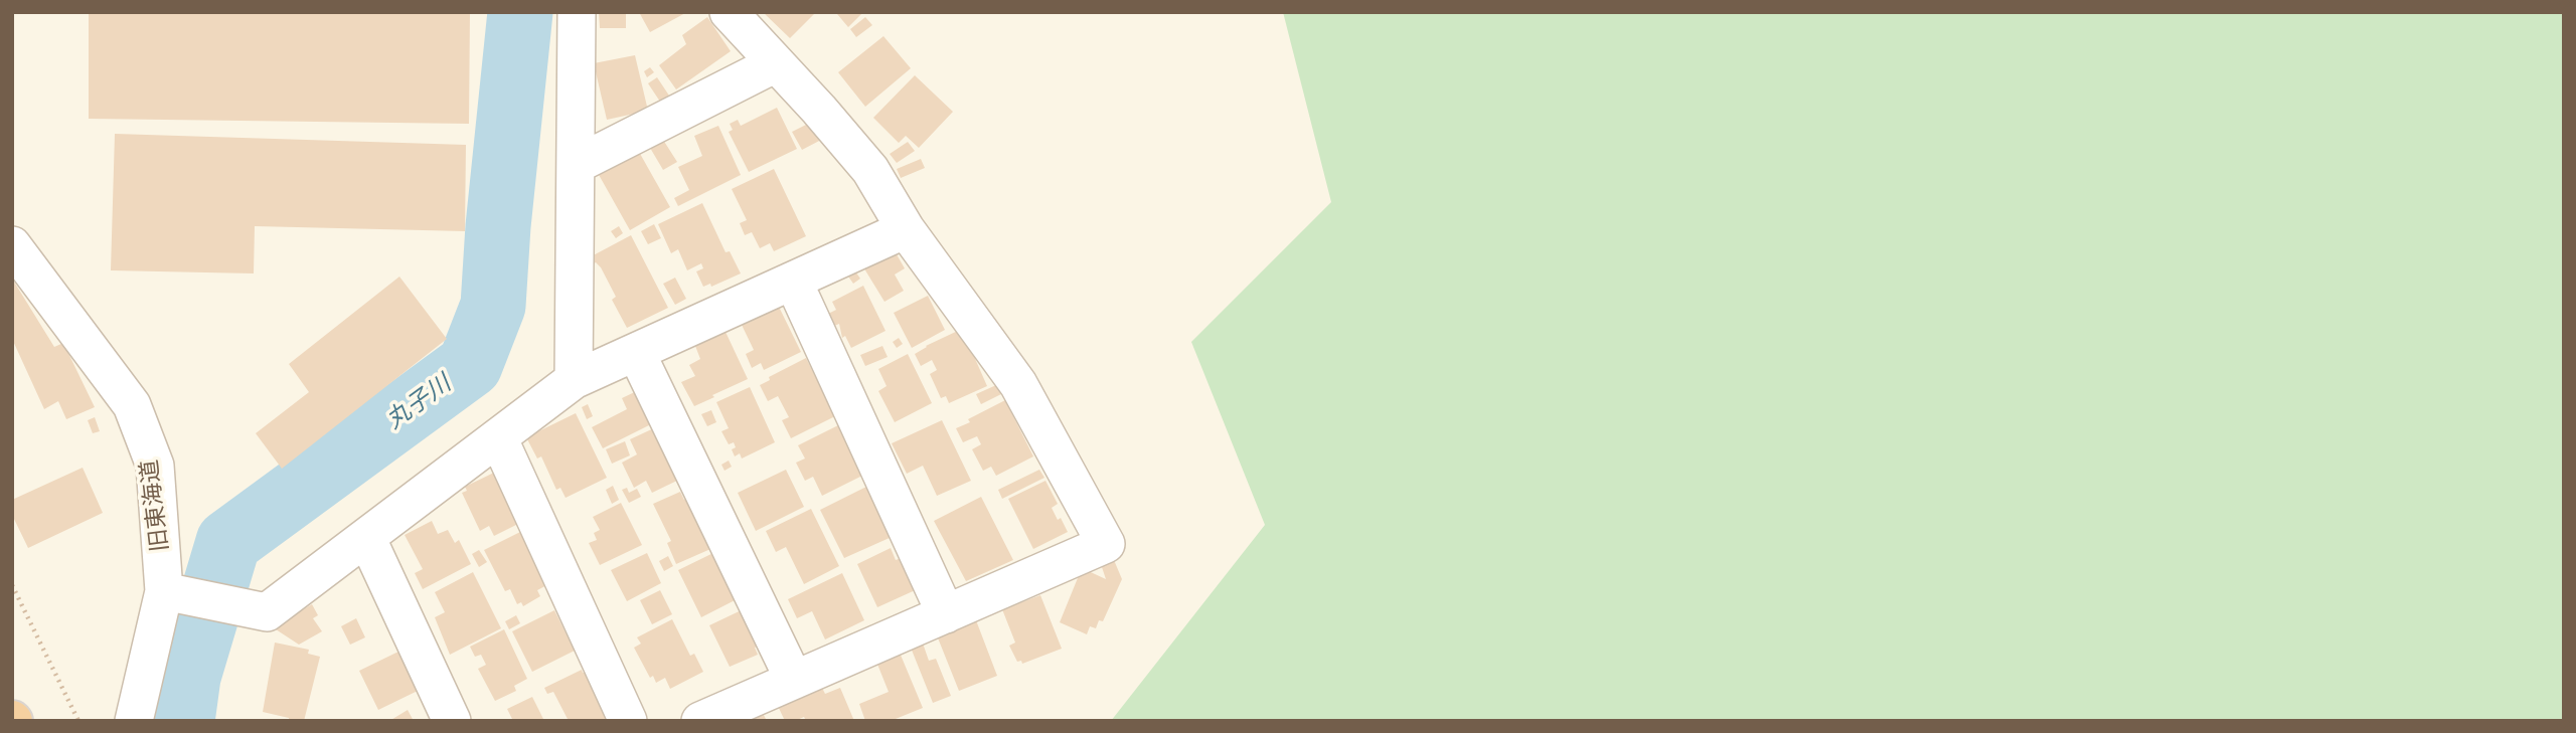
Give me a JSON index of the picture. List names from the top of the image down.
{
  "streets": {
    "street": ["旧東海道"]
  },
  "water": ["丸子川"]
}
